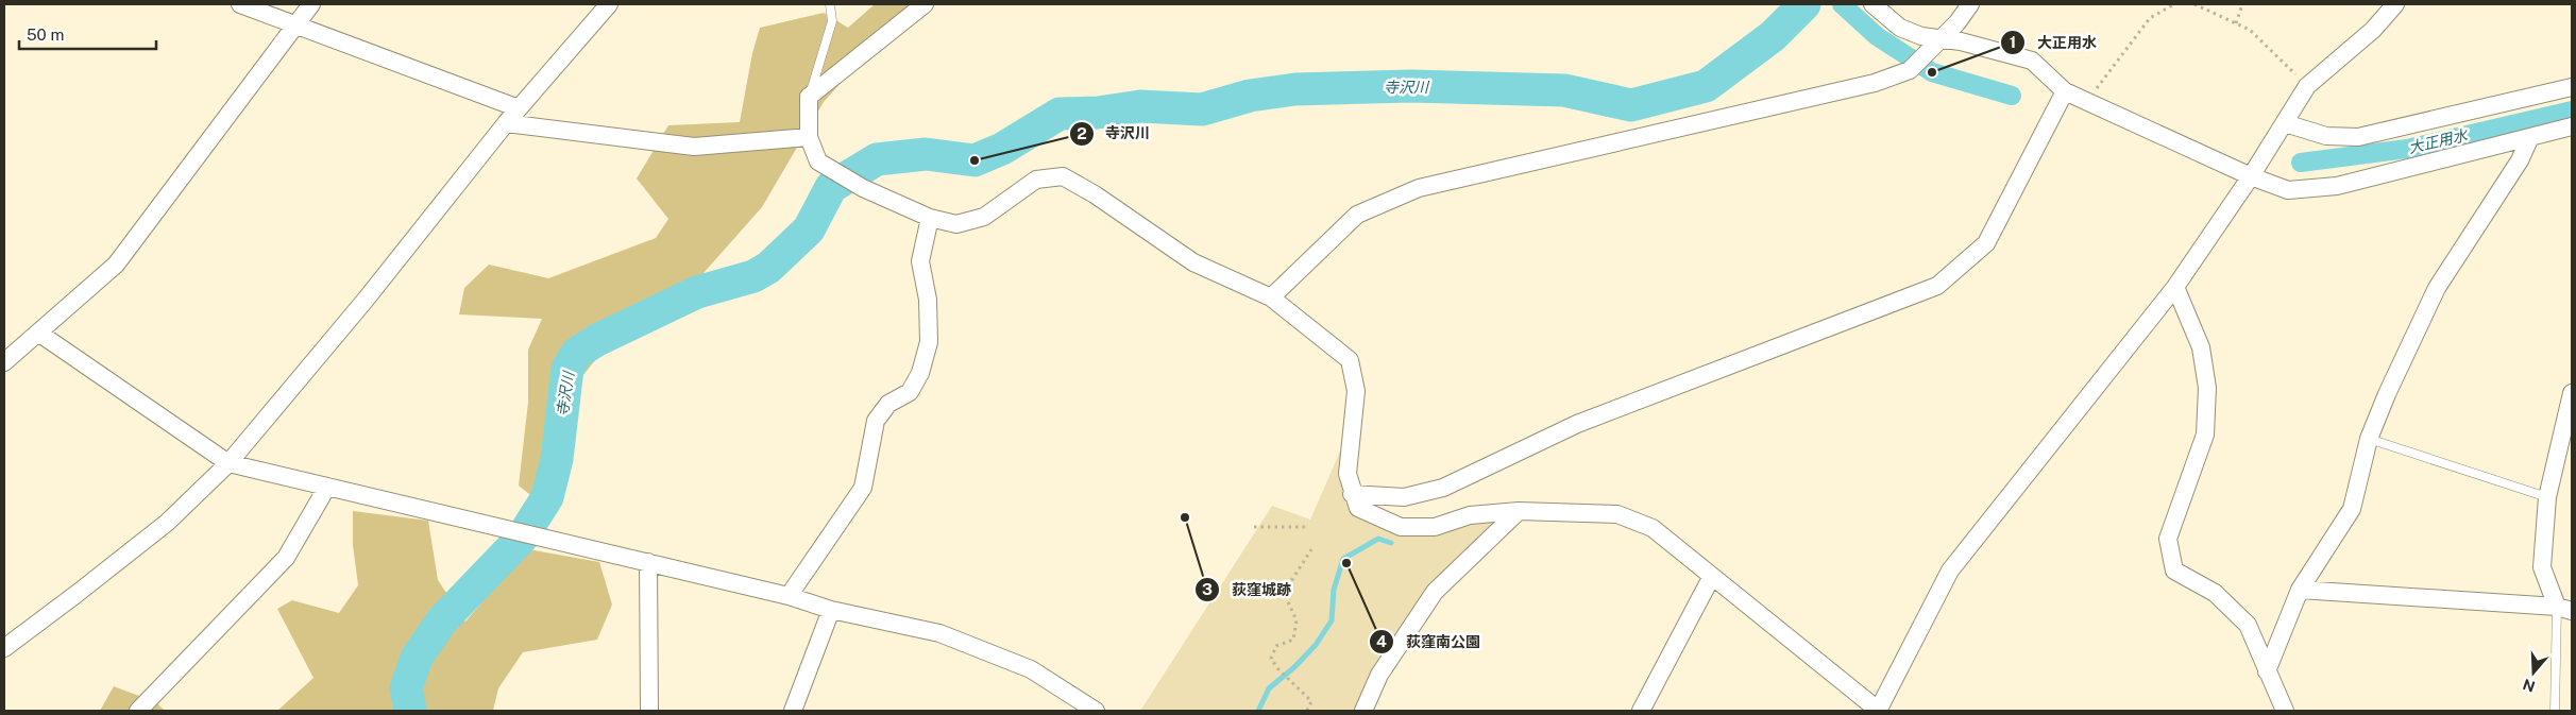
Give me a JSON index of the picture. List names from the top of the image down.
{
  "water": ["寺沢川", "大正用水"],
  "places": [
    "大正用水",
    "寺沢川",
    "荻窪城跡",
    "荻窪南公園"
  ],
  "scale_bar": "50 m",
  "north": "bottom"
}
